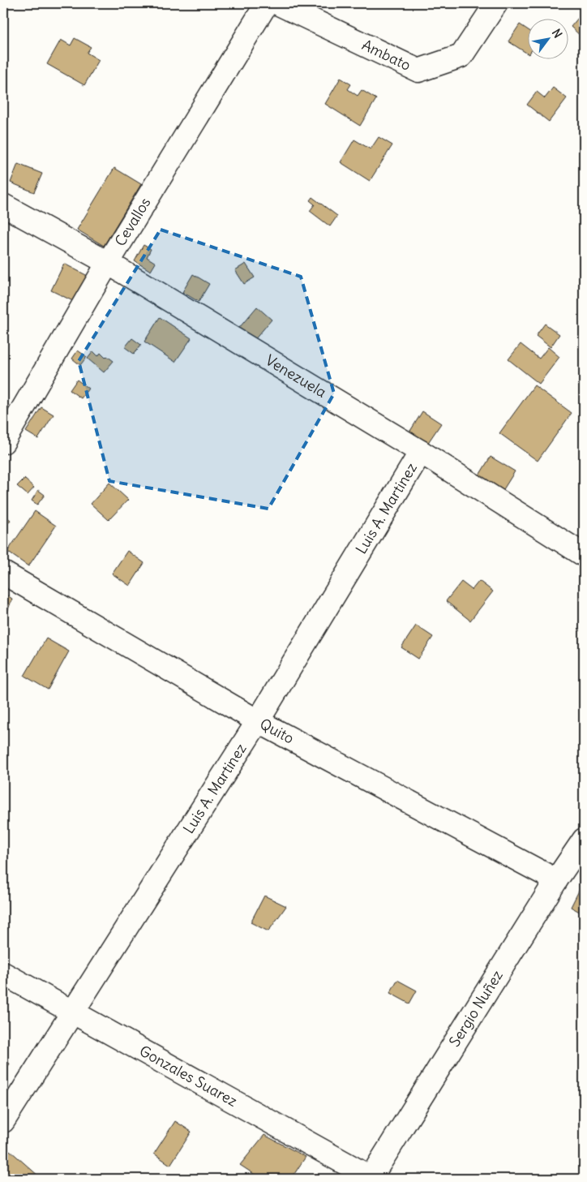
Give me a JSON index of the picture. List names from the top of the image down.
{
  "streets": {
    "street": [
      "Ambato",
      "Cevallos",
      "Venezuela",
      "Luis A. Martinez",
      "Quito",
      "Sergio Nuñez",
      "Gonzales Suarez"
    ]
  },
  "crossings": [
    ["Cevallos", "Venezuela"],
    ["Venezuela", "Luis A. Martinez"],
    ["Luis A. Martinez", "Quito"],
    ["Luis A. Martinez", "Gonzales Suarez"],
    ["Quito", "Sergio Nuñez"],
    ["Sergio Nuñez", "Gonzales Suarez"]
  ],
  "north": "top right"
}
